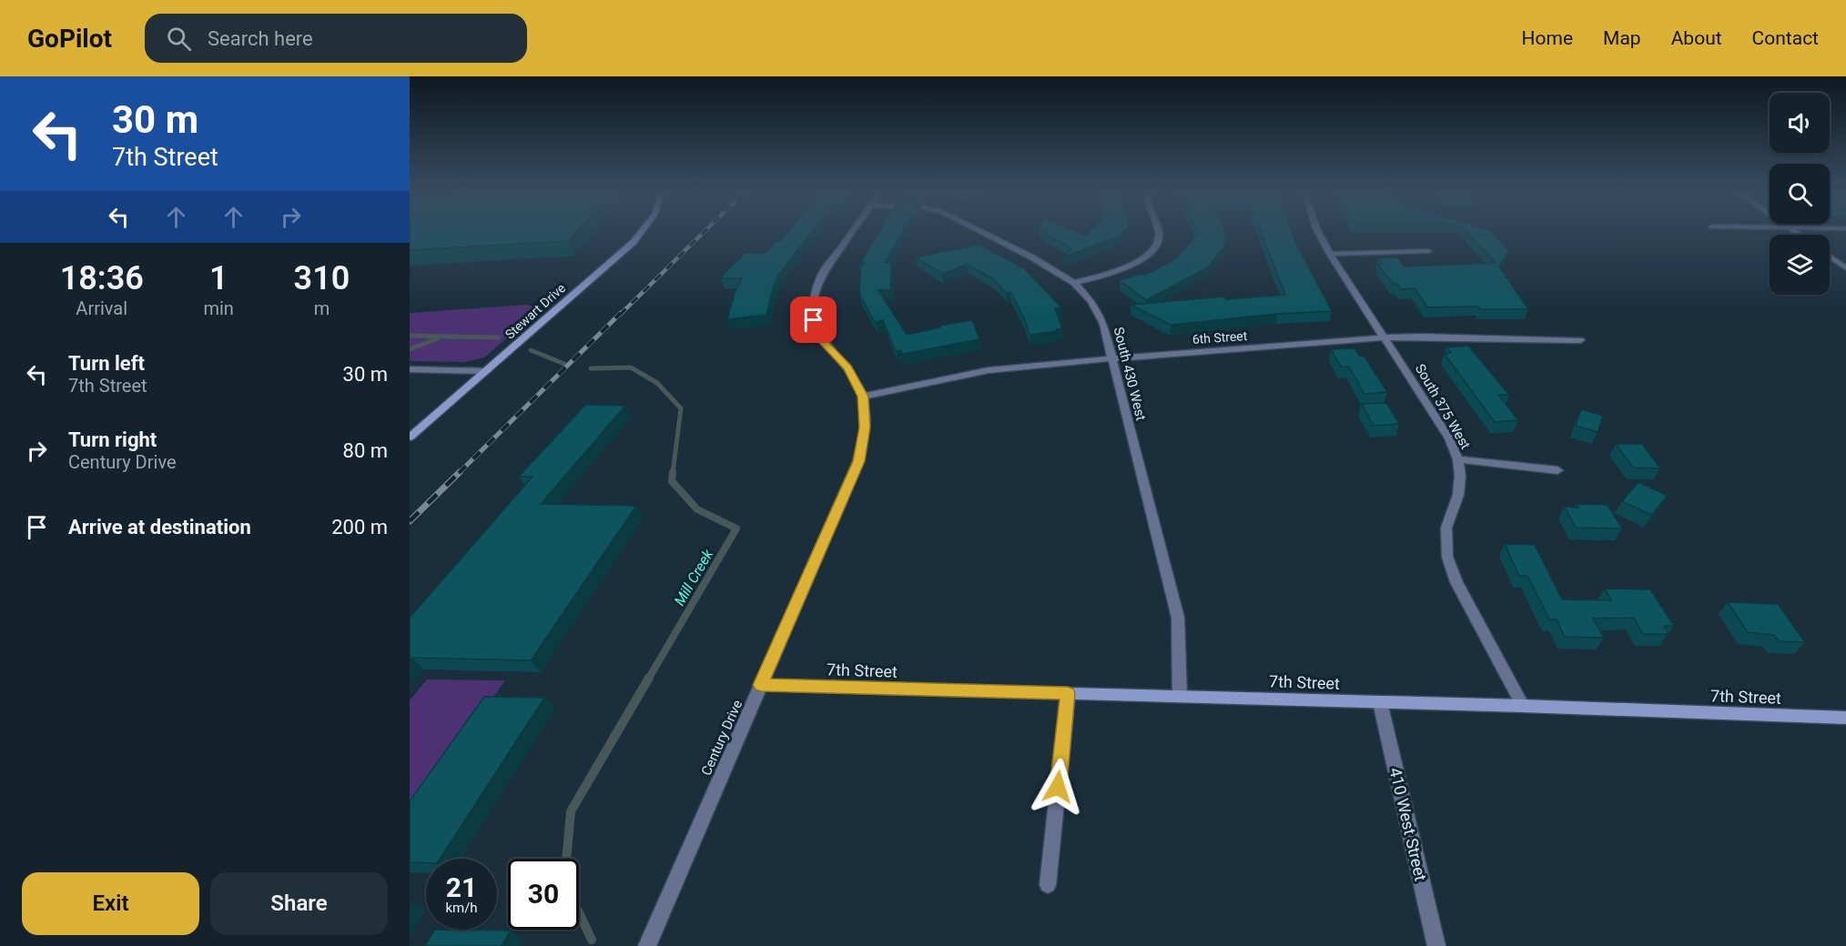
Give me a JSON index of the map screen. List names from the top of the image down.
{
  "streets": {
    "street": [
      "Stewart Drive",
      "6th Street",
      "South 430 West",
      "South 375 West",
      "7th Street",
      "Century Drive",
      "410 West Street"
    ]
  },
  "crossings": [
    ["6th Street", "South 430 West"],
    ["6th Street", "South 375 West"],
    ["6th Street", "Century Drive"],
    ["South 430 West", "7th Street"],
    ["South 375 West", "7th Street"],
    ["7th Street", "Century Drive"],
    ["7th Street", "410 West Street"]
  ],
  "water": ["Mill Creek"],
  "page": {
    "header": "GoPilot",
    "search": "Search here",
    "nav": [
      "Home",
      "Map",
      "About",
      "Contact"
    ],
    "turn": ["30 m", "7th Street"],
    "eta": [
      "18:36",
      "Arrival",
      "1",
      "min",
      "310",
      "m"
    ],
    "list": [
      {
        "name": "Turn left",
        "note": "7th Street",
        "value": "30 m"
      },
      {
        "name": "Turn right",
        "note": "Century Drive",
        "value": "80 m"
      },
      {
        "name": "Arrive at destination",
        "value": "200 m"
      }
    ],
    "speed": "21 km/h",
    "limit": "30",
    "buttons": ["Exit", "Share"]
  }
}
